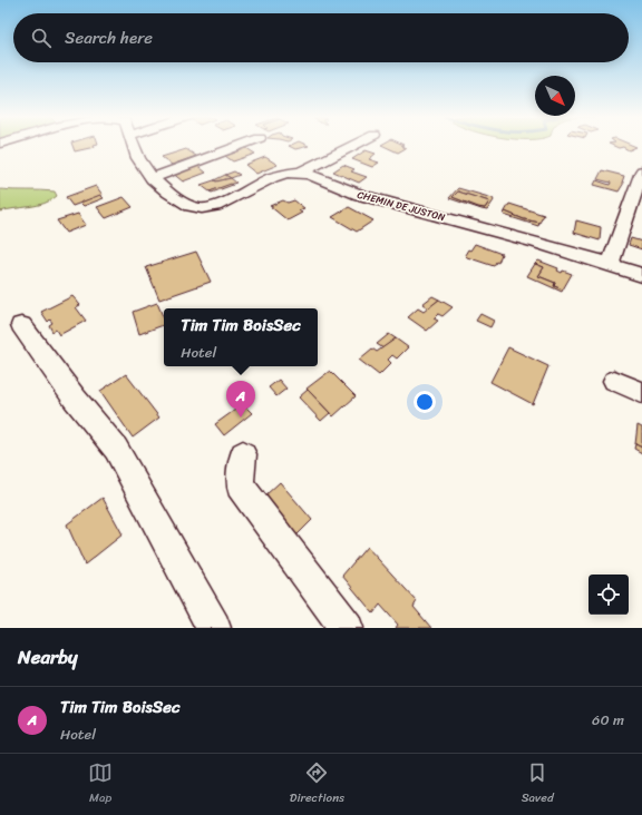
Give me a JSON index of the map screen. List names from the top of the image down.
{
  "streets": {
    "street": ["CHEMIN DE JUSTON"]
  },
  "north": "bottom right",
  "page": {
    "search": "Search here",
    "popup": ["Tim Tim BoisSec", "Hotel"],
    "pins": "A",
    "heading": "Nearby",
    "list": [
      {
        "mark": "A",
        "name": "Tim Tim BoisSec",
        "note": "Hotel",
        "value": "60 m"
      }
    ],
    "nav": ["Map", "Directions", "Saved"]
  }
}
